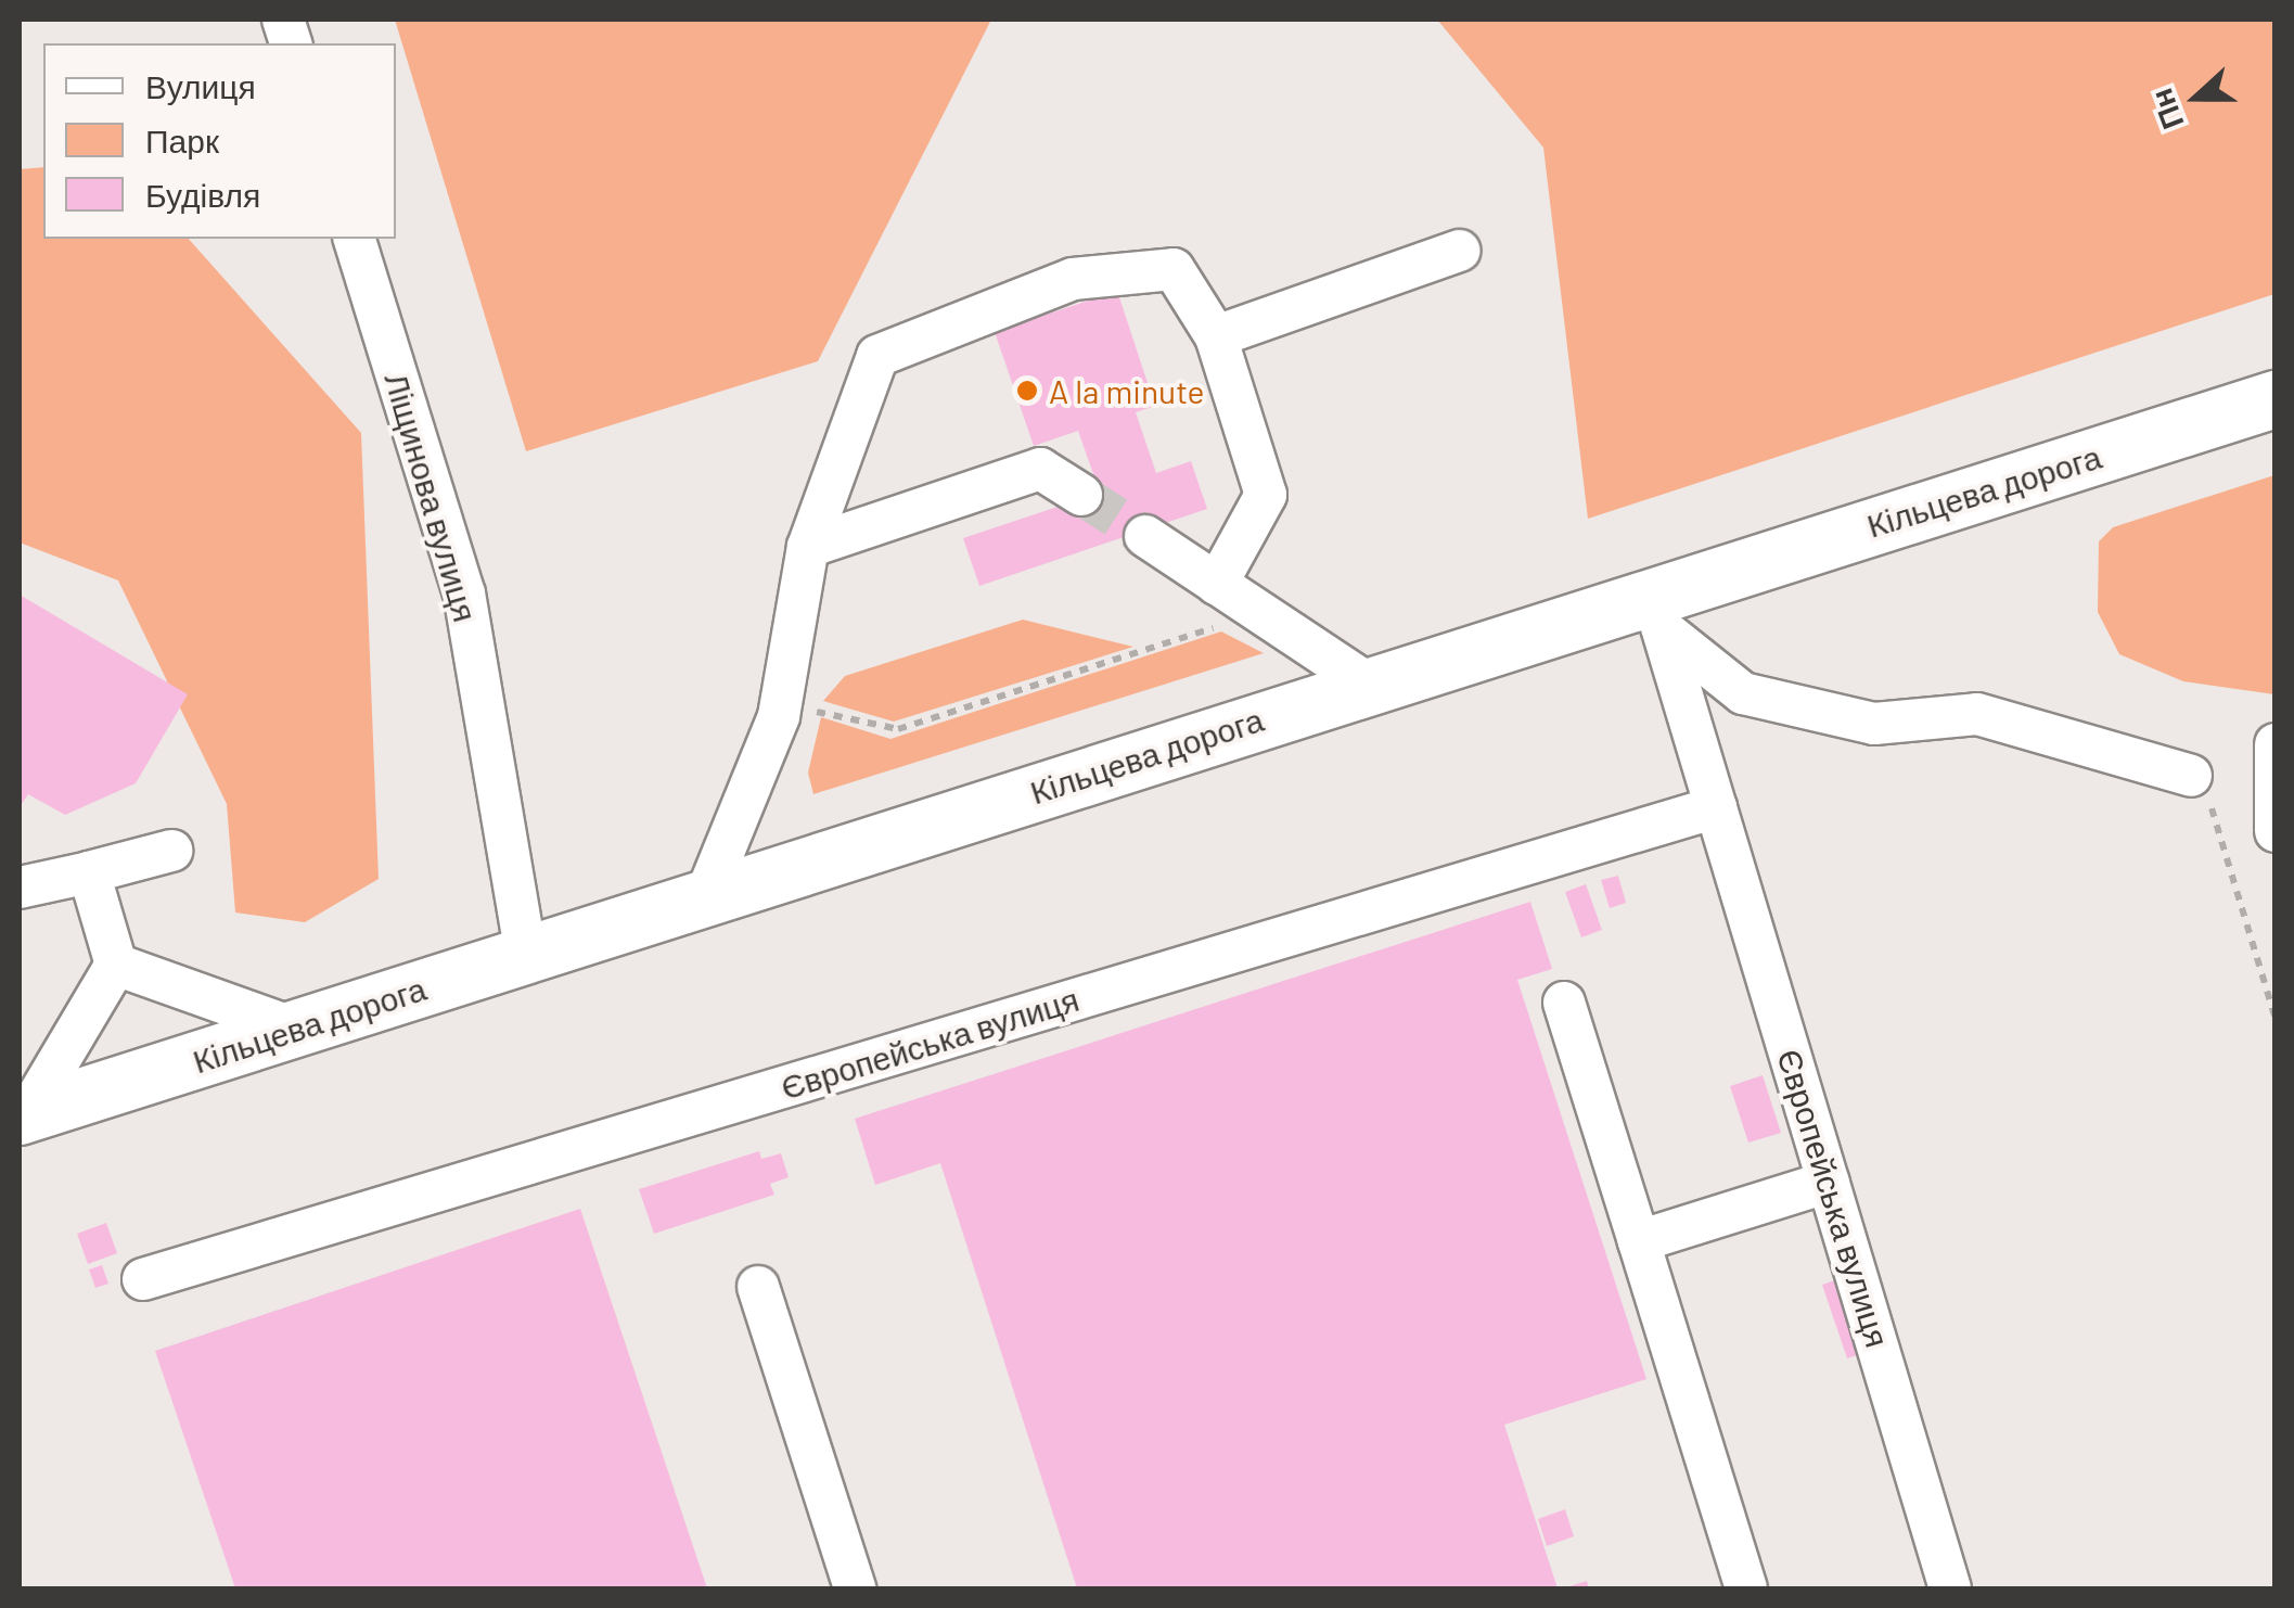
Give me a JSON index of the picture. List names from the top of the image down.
{
  "streets": {
    "highway": ["Кільцева дорога"],
    "street": ["Ліщинова вулиця", "Європейська вулиця"]
  },
  "crossings": [
    ["Кільцева дорога", "Ліщинова вулиця"],
    ["Кільцева дорога", "Європейська вулиця"]
  ],
  "places": ["A la minute"],
  "legend": ["Вулиця", "Парк", "Будівля"],
  "north": "left"
}
